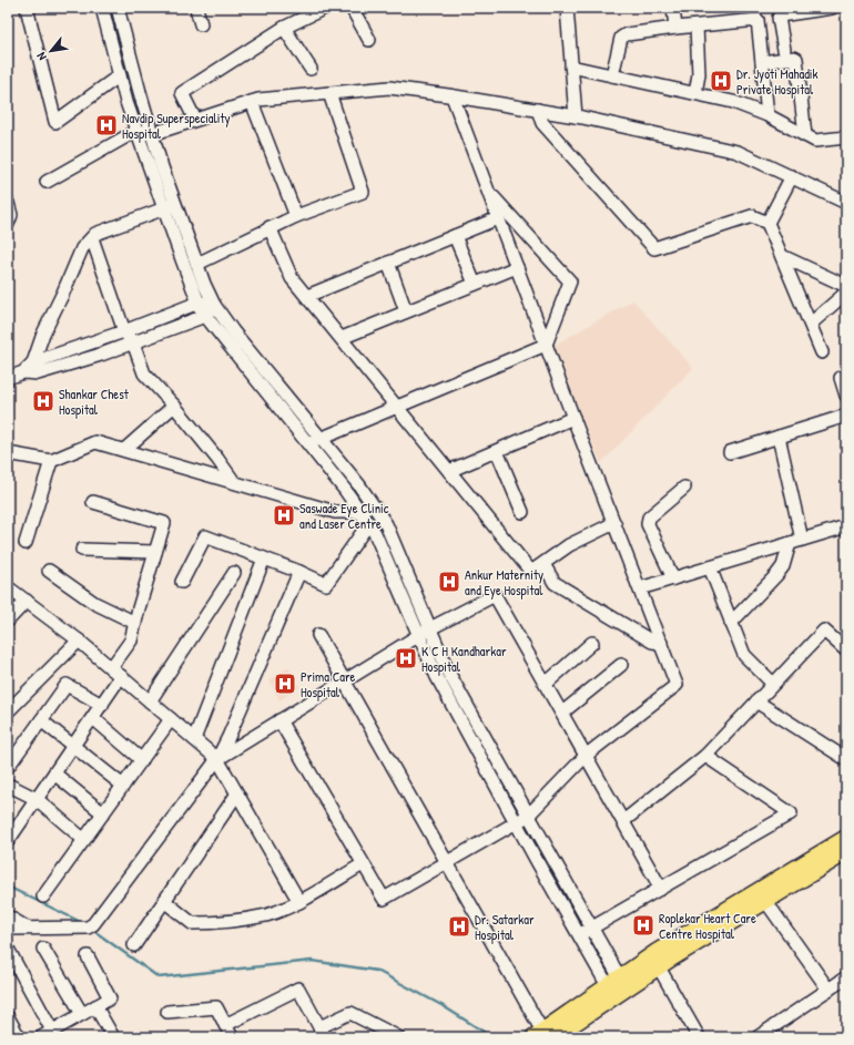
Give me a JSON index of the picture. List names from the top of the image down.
{
  "places": {
    "hospital": [
      "Dr. Jyoti Mahadik Private Hospital",
      "Navdip Superspeciality Hospital",
      "Shankar Chest Hospital",
      "Saswade Eye Clinic and Laser Centre",
      "Ankur Maternity and Eye Hospital",
      "K C H Kandharkar Hospital",
      "Prima Care Hospital",
      "Roplekar Heart Care Centre Hospital",
      "Dr. Satarkar Hospital"
    ]
  },
  "north": "bottom left"
}
